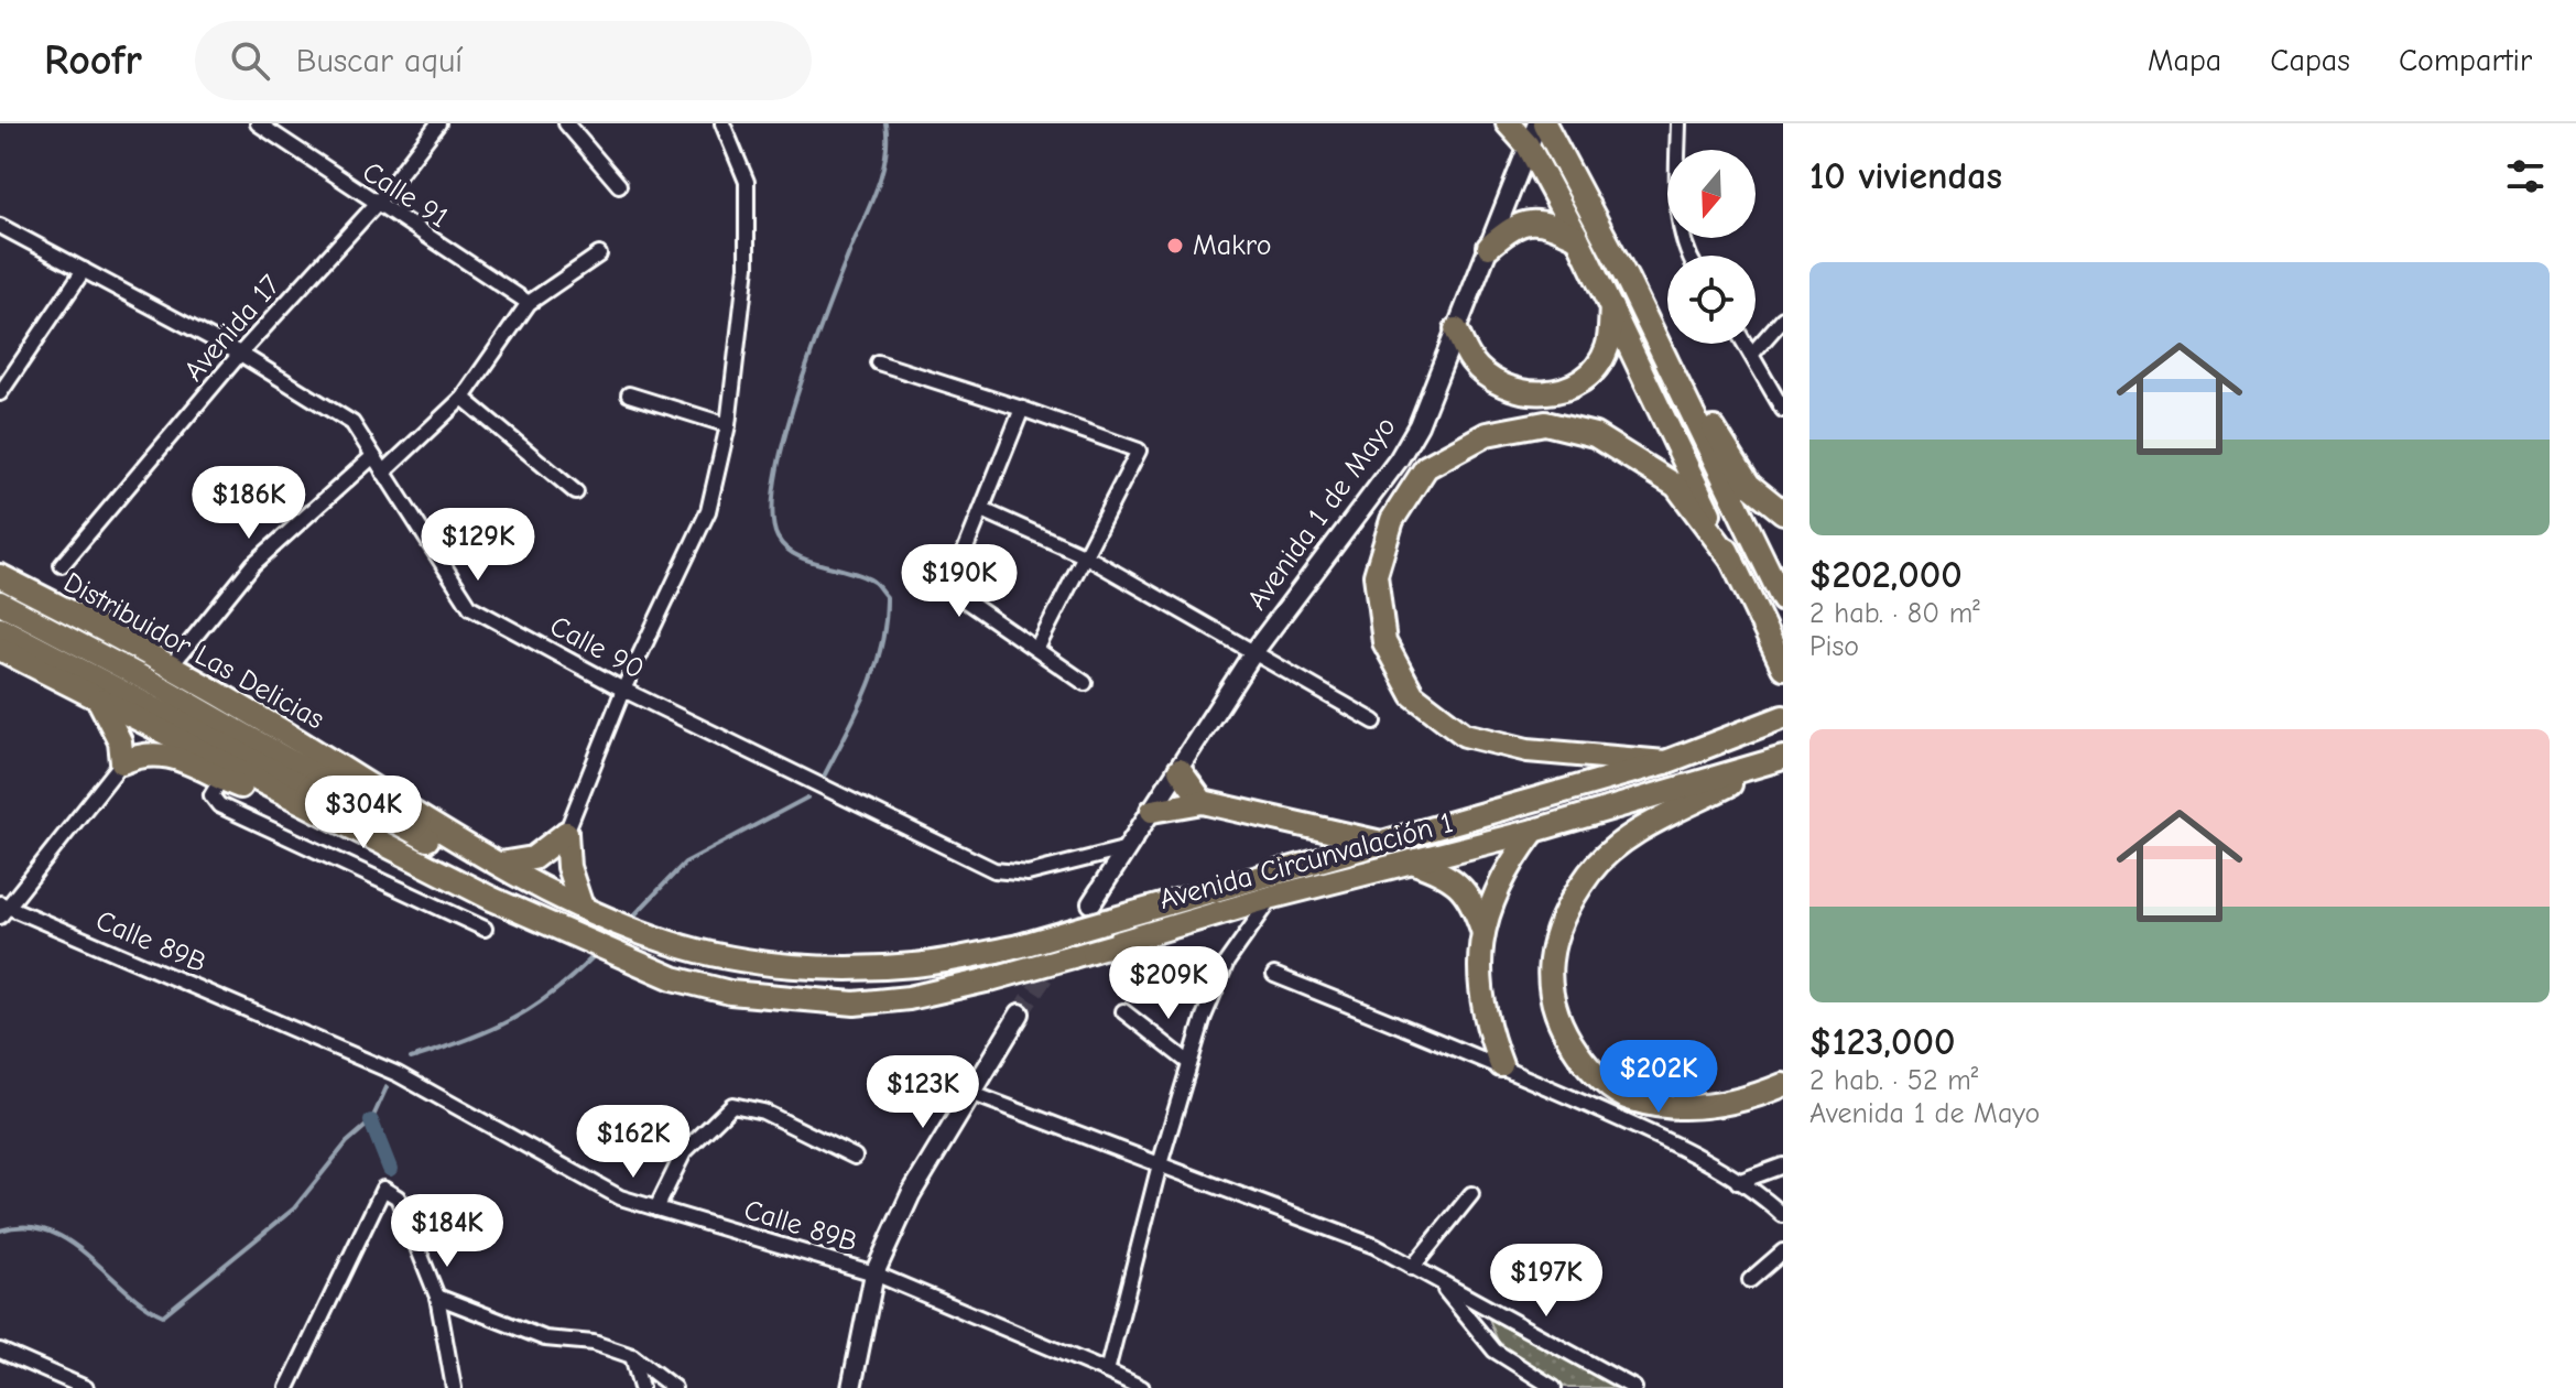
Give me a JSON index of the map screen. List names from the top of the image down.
{
  "streets": {
    "main road": ["Distribuidor Las Delicias", "Avenida Circunvalación 1"],
    "street": [
      "Calle 91",
      "Avenida 17",
      "Avenida 1 de Mayo",
      "Calle 90",
      "Calle 89B"
    ]
  },
  "crossings": [
    ["Calle 91", "Avenida 17"],
    ["Avenida 17", "Calle 90"],
    ["Avenida 1 de Mayo", "Calle 90"],
    ["Distribuidor Las Delicias", "Avenida Circunvalación 1"]
  ],
  "places": ["Makro"],
  "north": "bottom",
  "page": {
    "header": "Roofr",
    "search": "Buscar aquí",
    "nav": ["Mapa", "Capas", "Compartir"],
    "heading": "10 viviendas",
    "list": [
      {
        "name": "$202,000",
        "note": "2 hab. · 80 m² · Piso"
      },
      {
        "name": "$123,000",
        "note": "2 hab. · 52 m² · Avenida 1 de Mayo"
      }
    ],
    "price": [
      "$186K",
      "$129K",
      "$190K",
      "$304K",
      "$209K",
      "$202K",
      "$123K",
      "$162K",
      "$184K",
      "$197K"
    ]
  }
}
